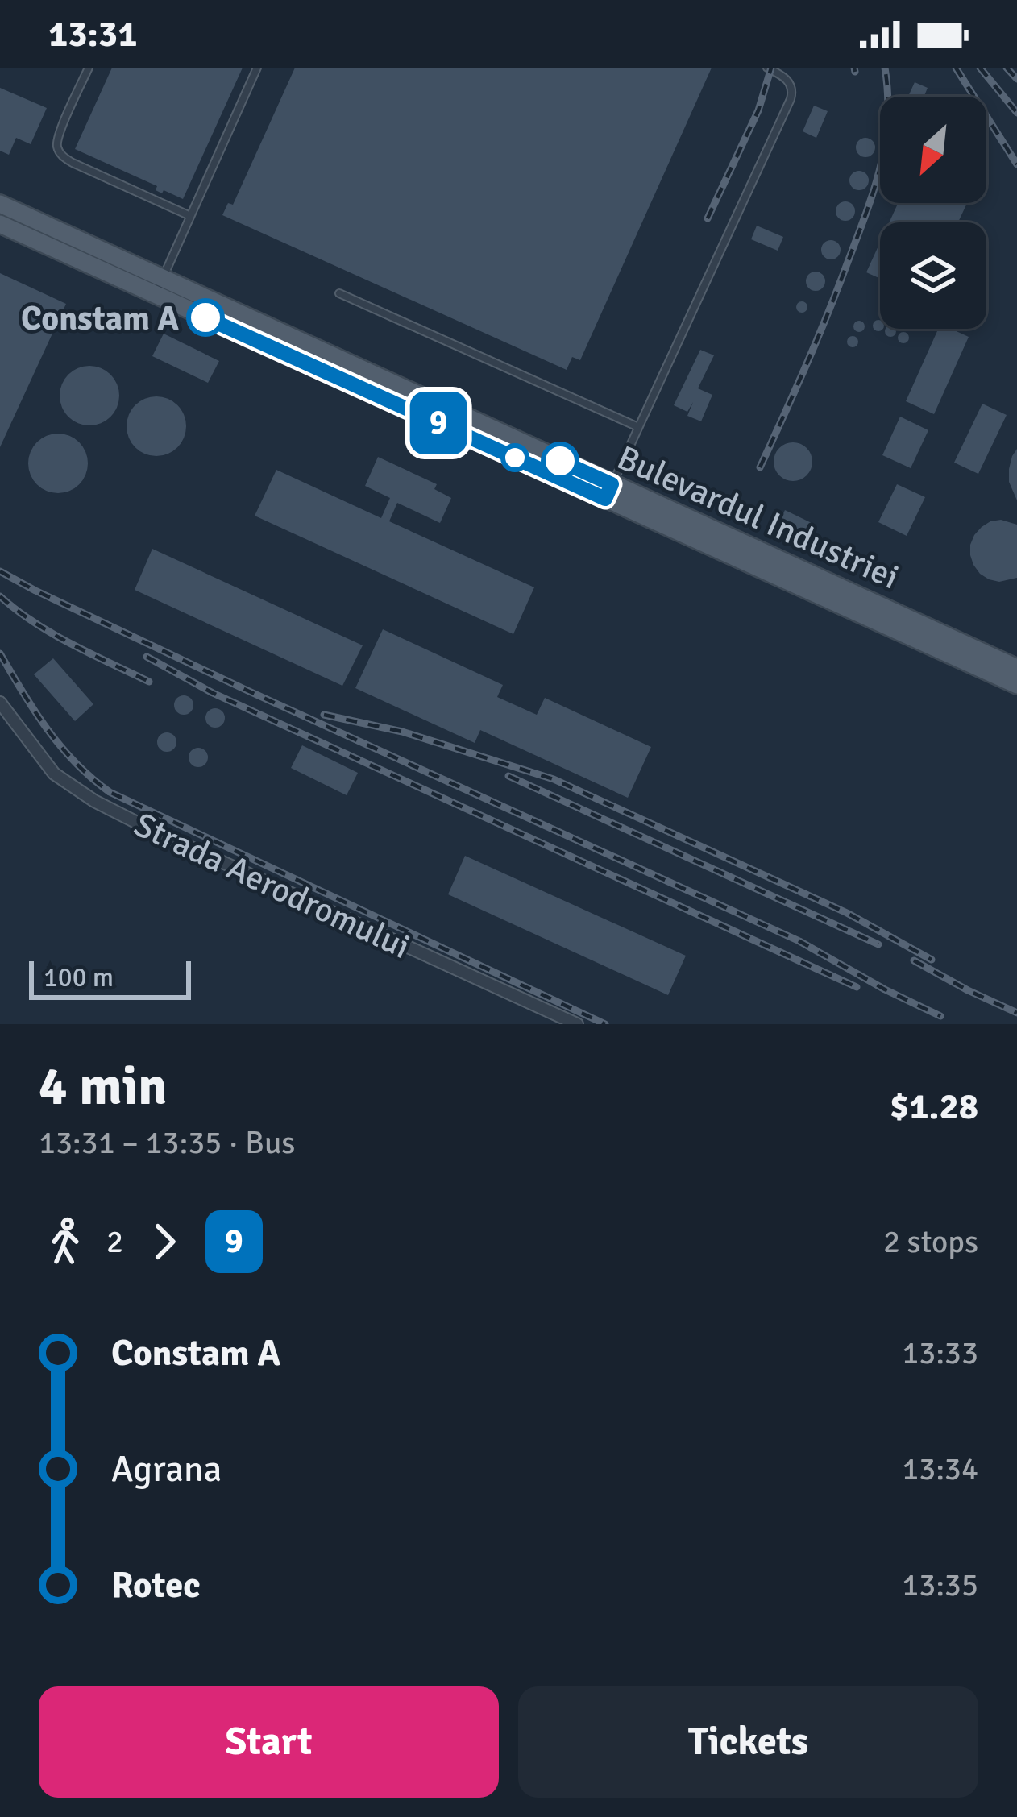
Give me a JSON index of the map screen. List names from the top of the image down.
{
  "streets": {
    "main road": ["Bulevardul Industriei"],
    "street": ["Strada Aerodromului"]
  },
  "places": ["Constam A"],
  "lines": ["bus line 9"],
  "scale_bar": "100 m",
  "north": "bottom left",
  "page": {
    "status": "13:31",
    "on_map": "9",
    "scale": "100 m",
    "heading": ["4 min", "13:31 – 13:35 · Bus", "$1.28"],
    "legs": ["2", "9", "2 stops"],
    "list": [
      {
        "name": "Constam A",
        "value": "13:33"
      },
      {
        "name": "Agrana",
        "value": "13:34"
      },
      {
        "name": "Rotec",
        "value": "13:35"
      }
    ],
    "buttons": ["Start", "Tickets"]
  }
}
